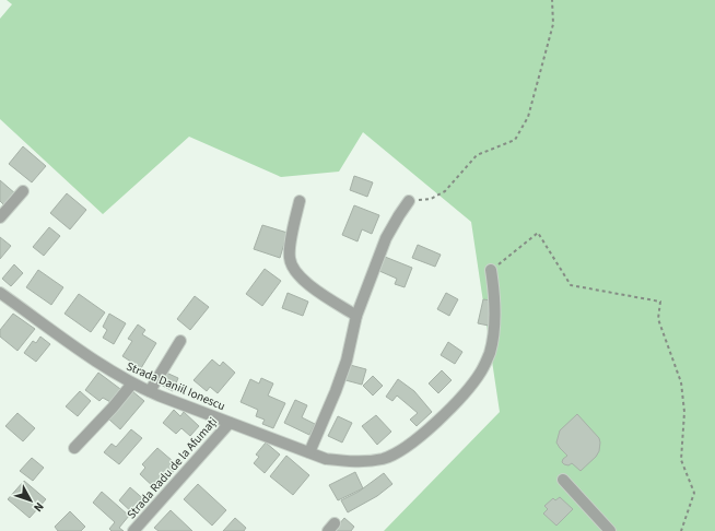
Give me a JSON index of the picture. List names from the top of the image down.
{
  "streets": {
    "street": ["Strada Daniil Ionescu", "Strada Radu de la Afumați"]
  },
  "crossings": [
    ["Strada Daniil Ionescu", "Strada Radu de la Afumați"]
  ],
  "north": "bottom right"
}
